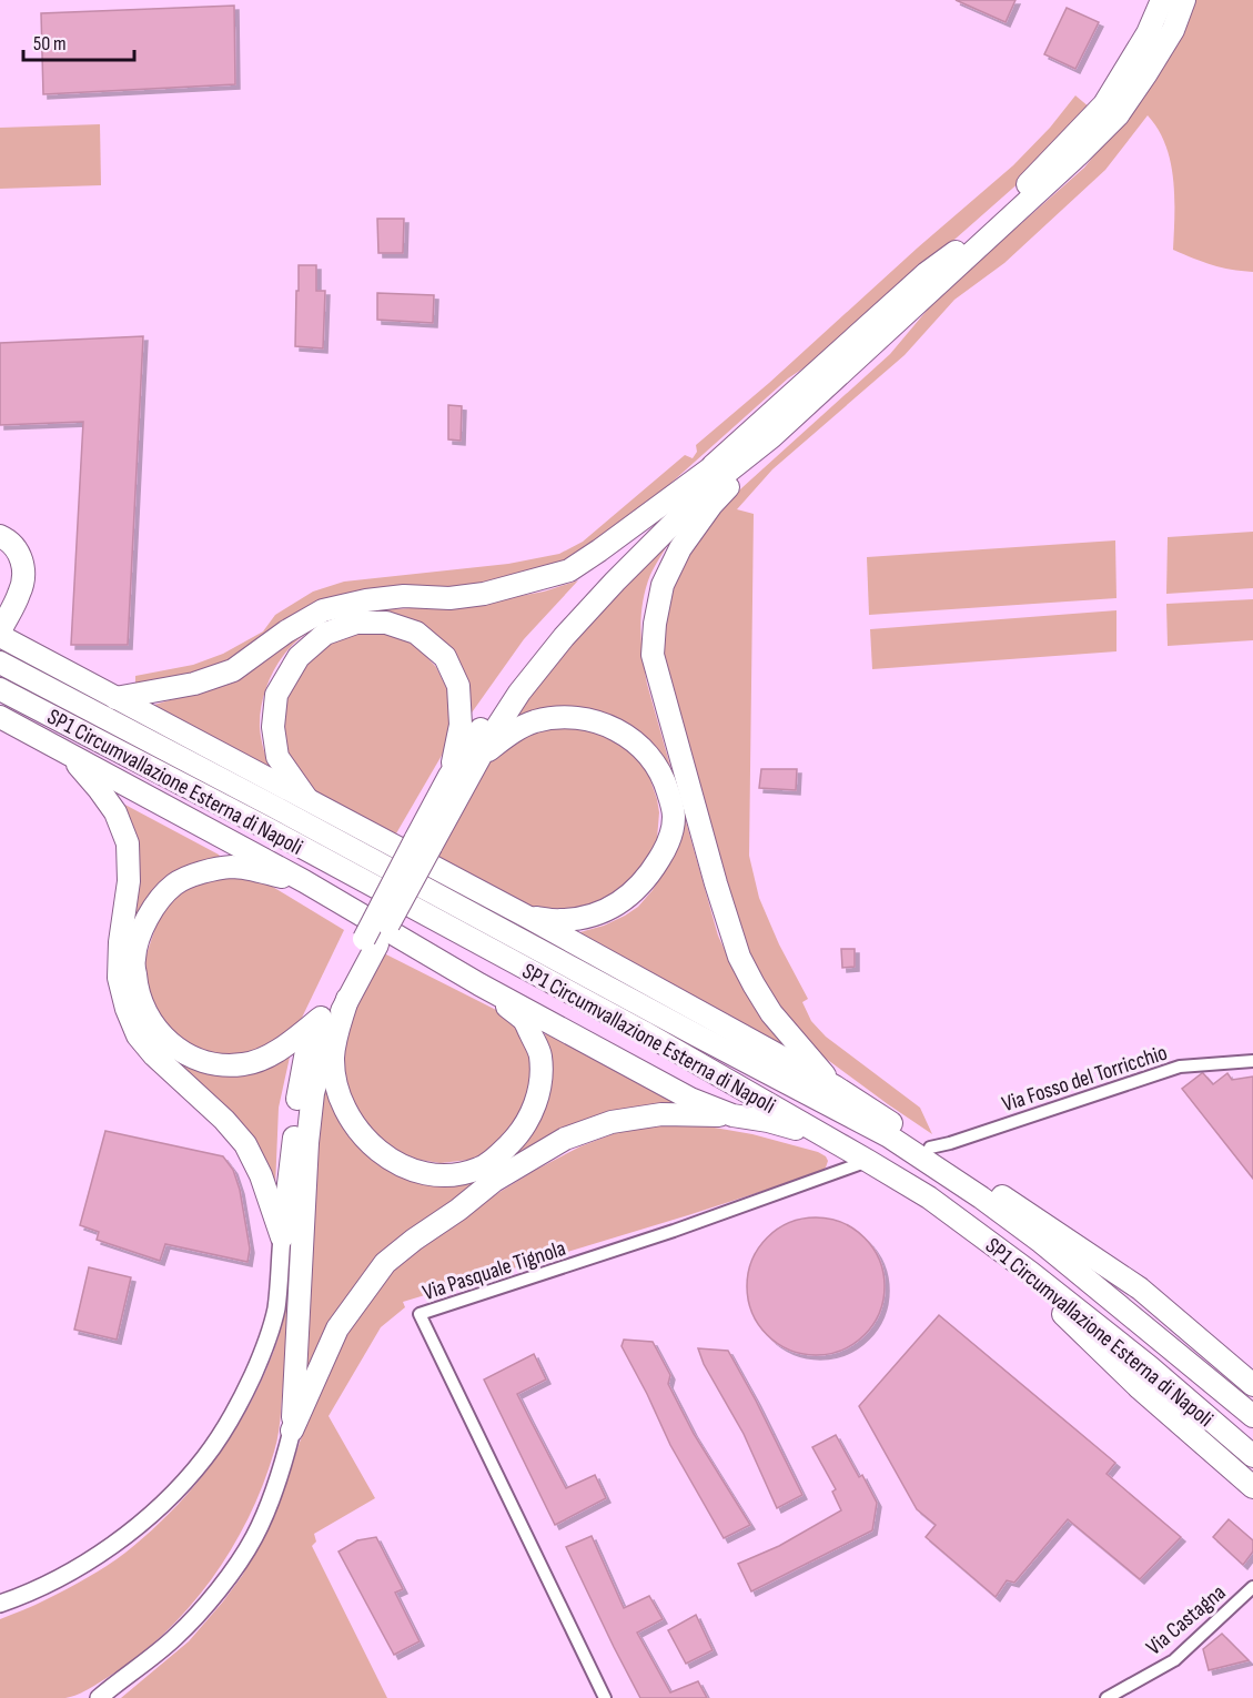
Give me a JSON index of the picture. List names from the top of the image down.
{
  "streets": {
    "highway": ["SP1 Circumvallazione Esterna di Napoli"],
    "street": ["Via Fosso del Torricchio", "Via Pasquale Tignola", "Via Castagna"]
  },
  "crossings": [
    ["SP1 Circumvallazione Esterna di Napoli", "Via Pasquale Tignola"]
  ],
  "scale_bar": "50 m"
}
